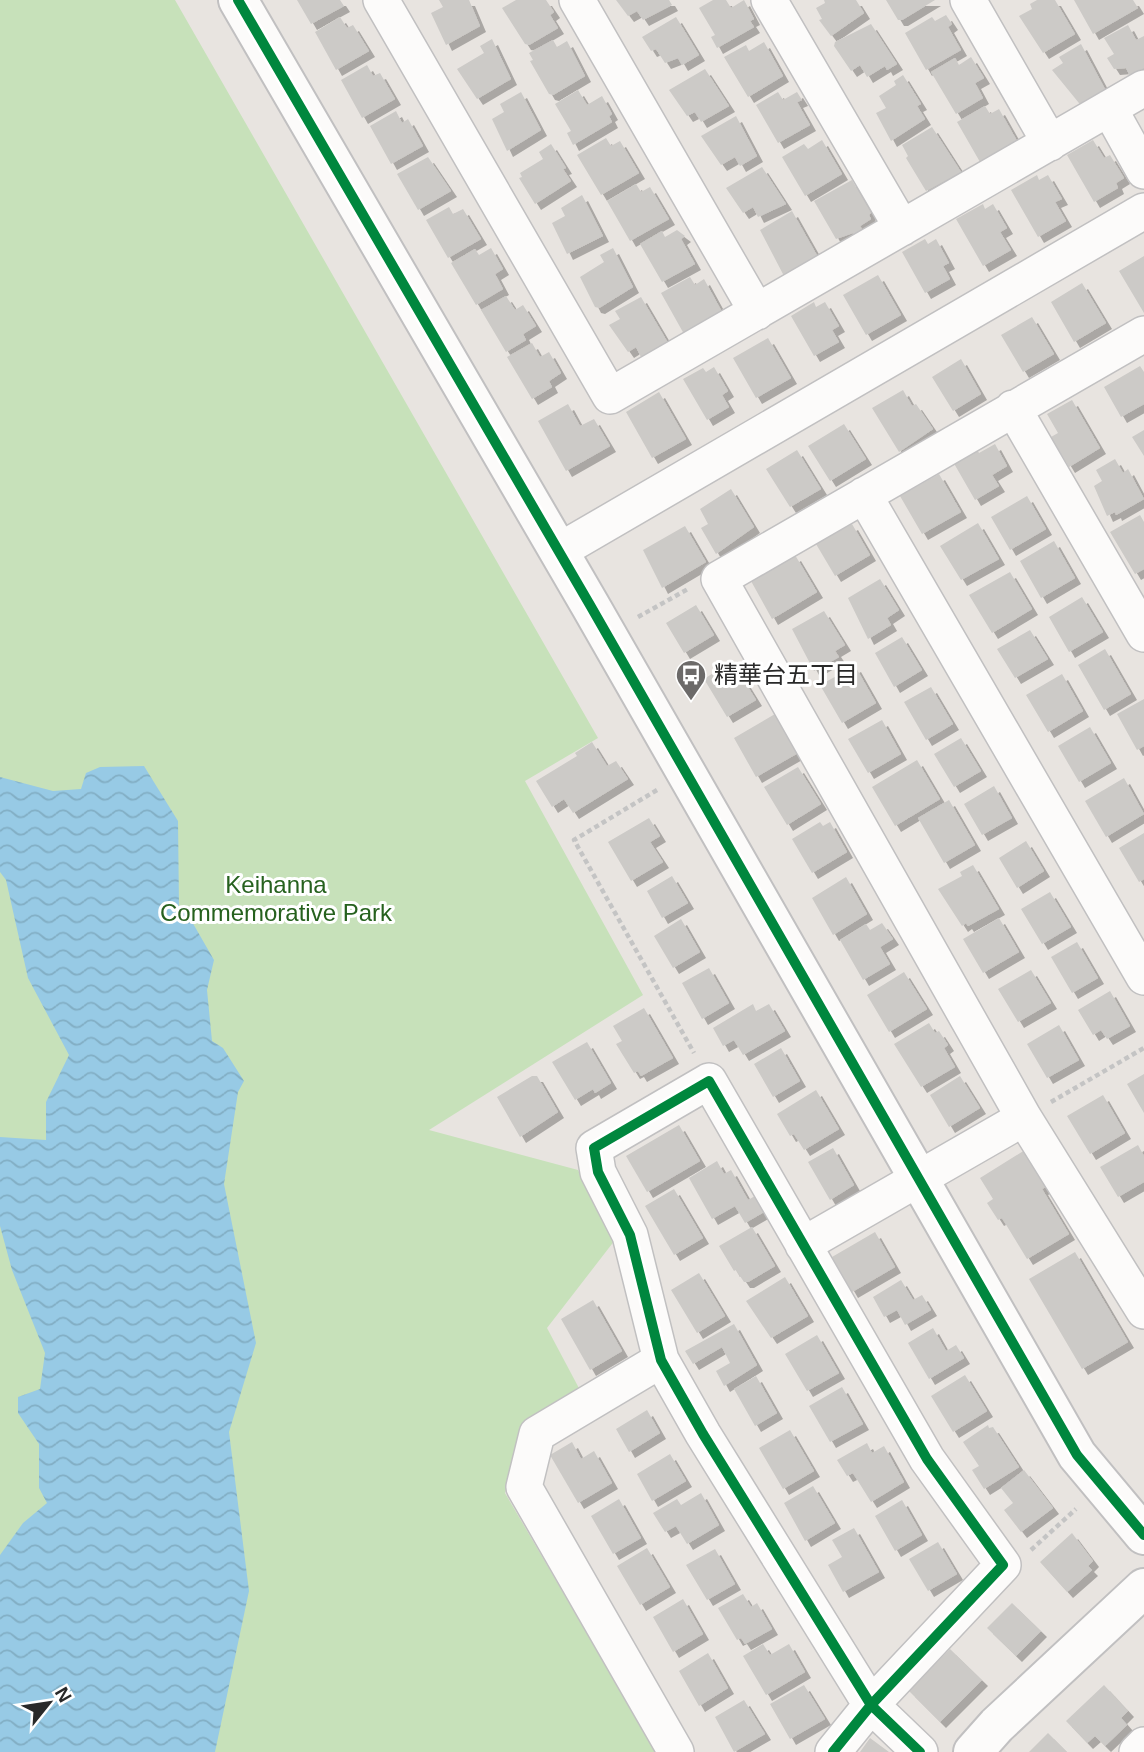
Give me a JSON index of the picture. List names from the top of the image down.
{
  "parks": ["Keihanna Commemorative Park"],
  "places": {
    "bus stop": ["精華台五丁目"]
  },
  "north": "top right"
}
